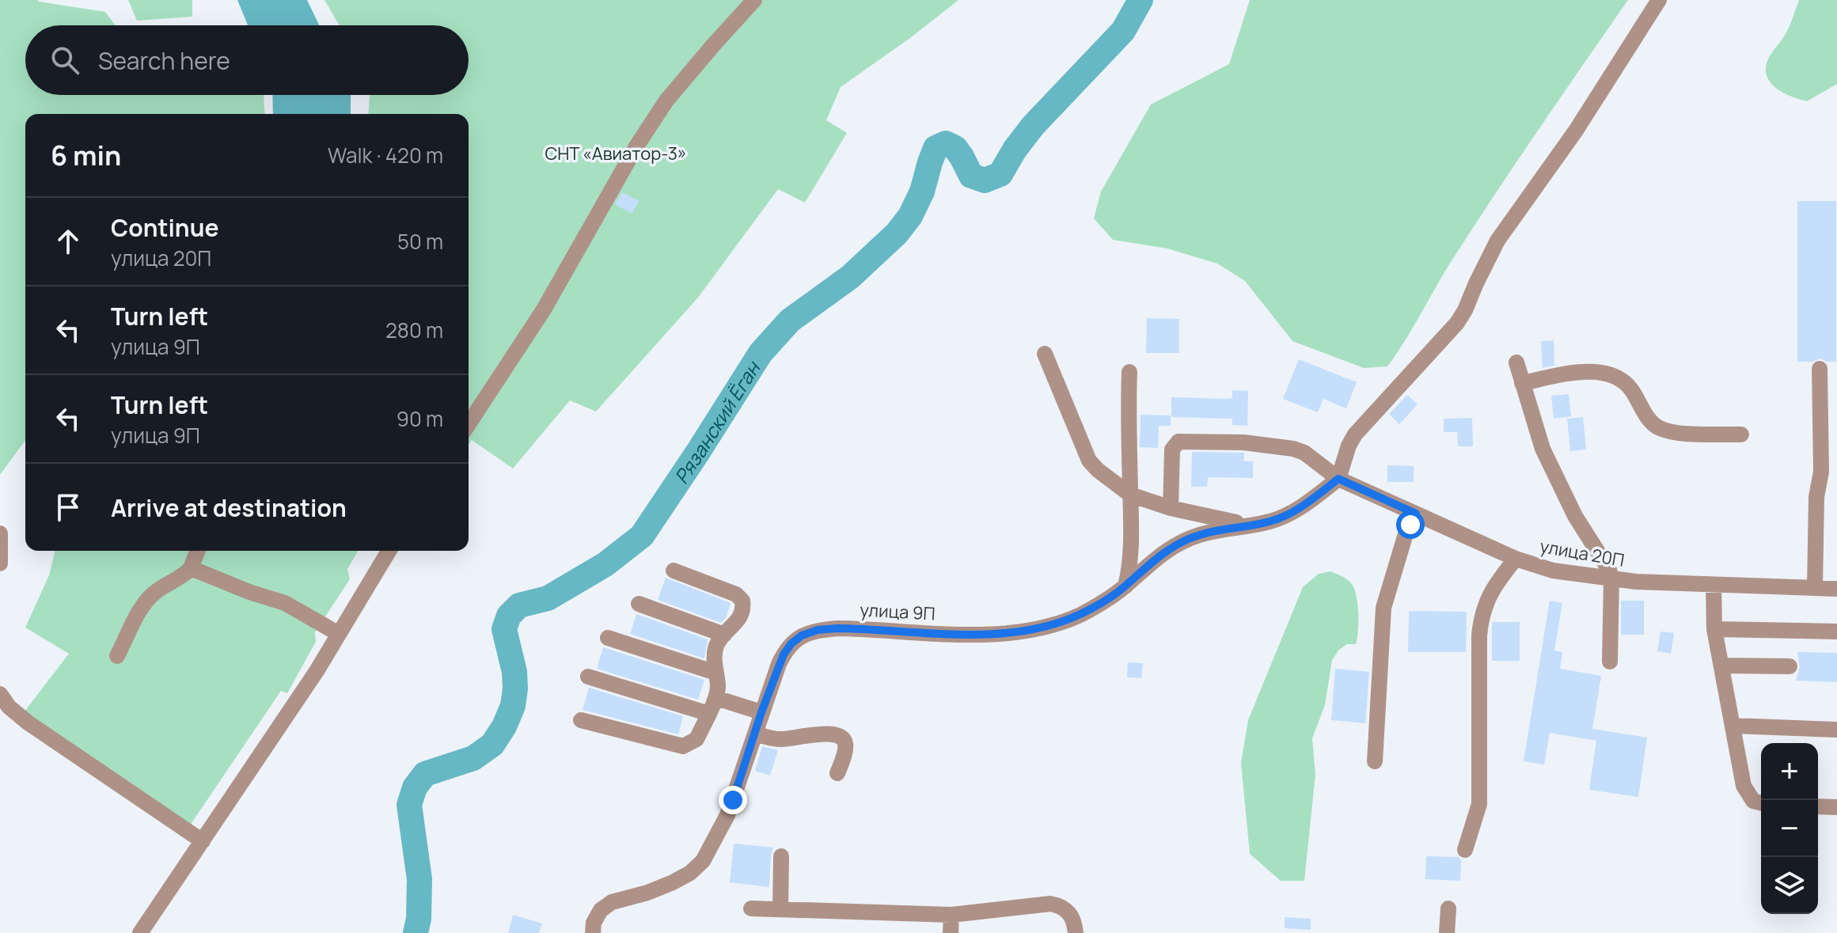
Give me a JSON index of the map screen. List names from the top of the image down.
{
  "streets": {
    "street": ["улица 20П", "улица 9П"]
  },
  "crossings": [
    ["улица 20П", "улица 9П"]
  ],
  "water": ["Рязанский Ёган"],
  "parks": ["СНТ «Авиатор-3»"],
  "page": {
    "search": "Search here",
    "heading": ["6 min", "Walk · 420 m"],
    "list": [
      ["Continue", "улица 20П", "50 m"],
      ["Turn left", "улица 9П", "280 m"],
      ["Turn left", "улица 9П", "90 m"],
      "Arrive at destination"
    ],
    "map_buttons": ["+", "−"]
  }
}
